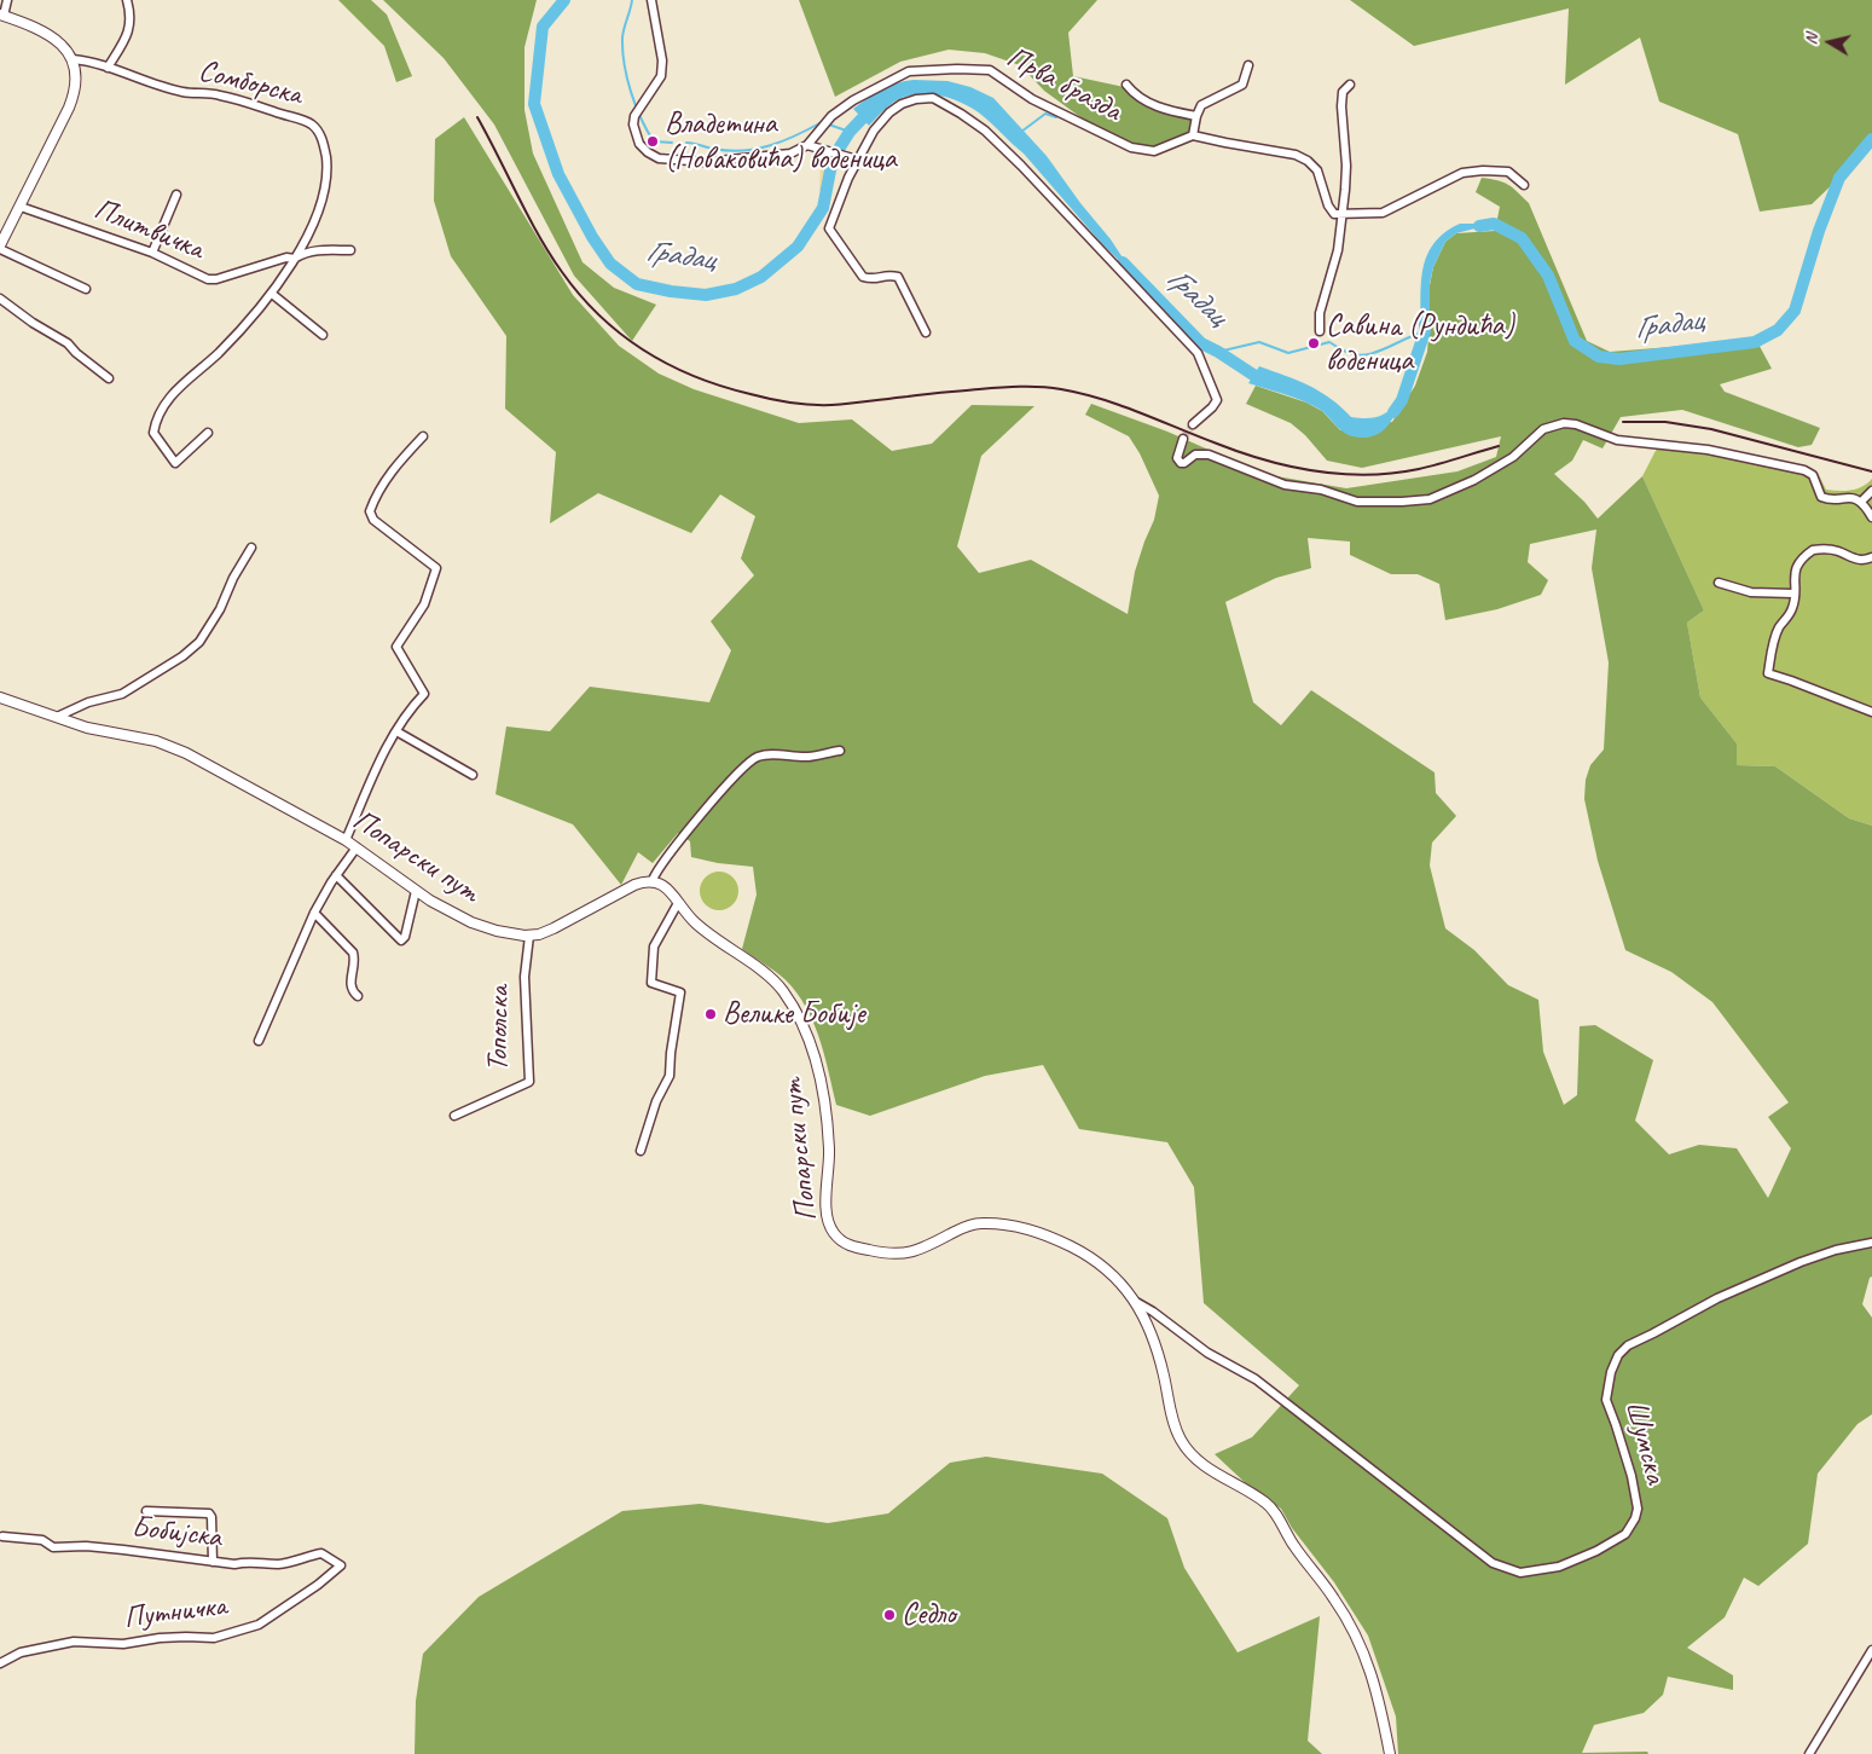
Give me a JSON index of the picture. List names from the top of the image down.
{
  "streets": {
    "street": [
      "Сомборска",
      "Прва бразда",
      "Плитвичка",
      "Попарски пут",
      "Тополска",
      "Шумска",
      "Бобијска",
      "Путничка"
    ]
  },
  "crossings": [
    ["Сомборска", "Плитвичка"],
    ["Попарски пут", "Тополска"],
    ["Попарски пут", "Шумска"],
    ["Бобијска", "Путничка"]
  ],
  "water": ["Градац"],
  "places": [
    "Владетина (Новаковића) воденица",
    "Савина (Рундића) воденица",
    "Велике Бобије",
    "Седло"
  ],
  "north": "left"
}
